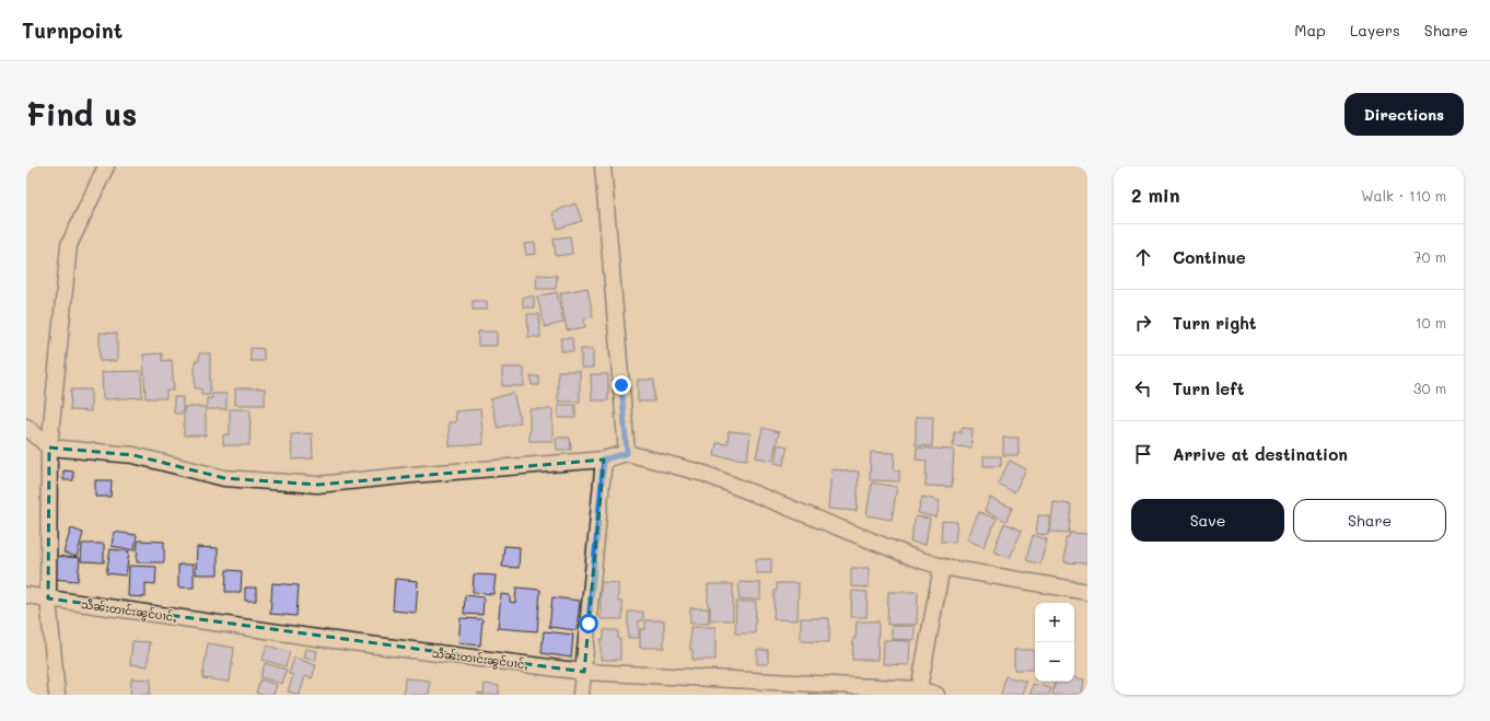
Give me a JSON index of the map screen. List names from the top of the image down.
{
  "streets": {
    "street": ["သဵၼ်းတၢင်းၼွင်ပၢင်ႇ"]
  },
  "page": {
    "header": "Turnpoint",
    "nav": ["Map", "Layers", "Share"],
    "buttons": [
      "Directions",
      ["Save", "Share"]
    ],
    "title": "Find us",
    "heading": ["2 min", "Walk · 110 m"],
    "list": [
      ["Continue", "70 m"],
      ["Turn right", "10 m"],
      ["Turn left", "30 m"],
      "Arrive at destination"
    ],
    "map_buttons": ["+", "−"]
  }
}
